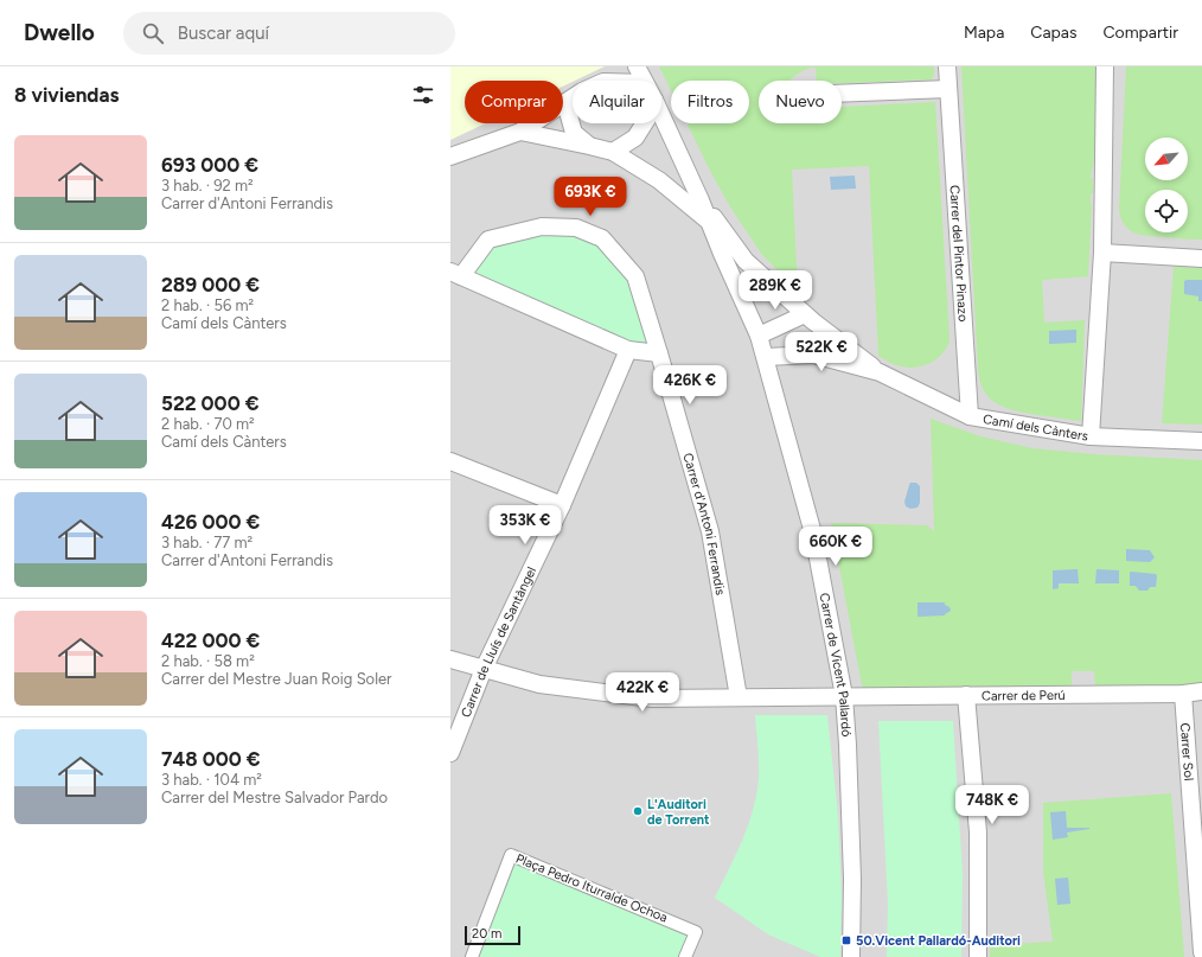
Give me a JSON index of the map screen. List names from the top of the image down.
{
  "streets": {
    "street": [
      "Carrer del Pintor Pinazo",
      "Camí dels Cànters",
      "Carrer d'Antoni Ferrandis",
      "Carrer de Lluís de Santàngel",
      "Carrer de Vicent Pallardó",
      "Carrer de Perú",
      "Carrer Sol",
      "Plaça Pedro Iturralde Ochoa"
    ]
  },
  "crossings": [
    ["Carrer del Pintor Pinazo", "Camí dels Cànters"],
    ["Camí dels Cànters", "Carrer de Vicent Pallardó"],
    ["Carrer d'Antoni Ferrandis", "Carrer de Lluís de Santàngel"],
    ["Carrer d'Antoni Ferrandis", "Carrer de Perú"],
    ["Carrer de Lluís de Santàngel", "Carrer de Perú"],
    ["Carrer de Vicent Pallardó", "Carrer de Perú"],
    ["Carrer de Perú", "Carrer Sol"]
  ],
  "places": {
    "other": ["L'Auditori de Torrent"],
    "transit": ["50.Vicent Pallardó-Auditori"]
  },
  "scale_bar": "20 m",
  "north": "bottom left",
  "page": {
    "header": "Dwello",
    "search": "Buscar aquí",
    "nav": ["Mapa", "Capas", "Compartir"],
    "heading": "8 viviendas",
    "chip": [
      "Comprar",
      "Alquilar",
      "Filtros",
      "Nuevo"
    ],
    "list": [
      {
        "name": "693 000 €",
        "note": "3 hab. · 92 m² · Carrer d'Antoni Ferrandis"
      },
      {
        "name": "289 000 €",
        "note": "2 hab. · 56 m² · Camí dels Cànters"
      },
      {
        "name": "522 000 €",
        "note": "2 hab. · 70 m² · Camí dels Cànters"
      },
      {
        "name": "426 000 €",
        "note": "3 hab. · 77 m² · Carrer d'Antoni Ferrandis"
      },
      {
        "name": "422 000 €",
        "note": "2 hab. · 58 m² · Carrer del Mestre Juan Roig Soler"
      },
      {
        "name": "748 000 €",
        "note": "3 hab. · 104 m² · Carrer del Mestre Salvador Pardo"
      }
    ],
    "price": [
      "693K €",
      "289K €",
      "522K €",
      "426K €",
      "353K €",
      "660K €",
      "422K €",
      "748K €"
    ],
    "scale": "20 m"
  }
}
